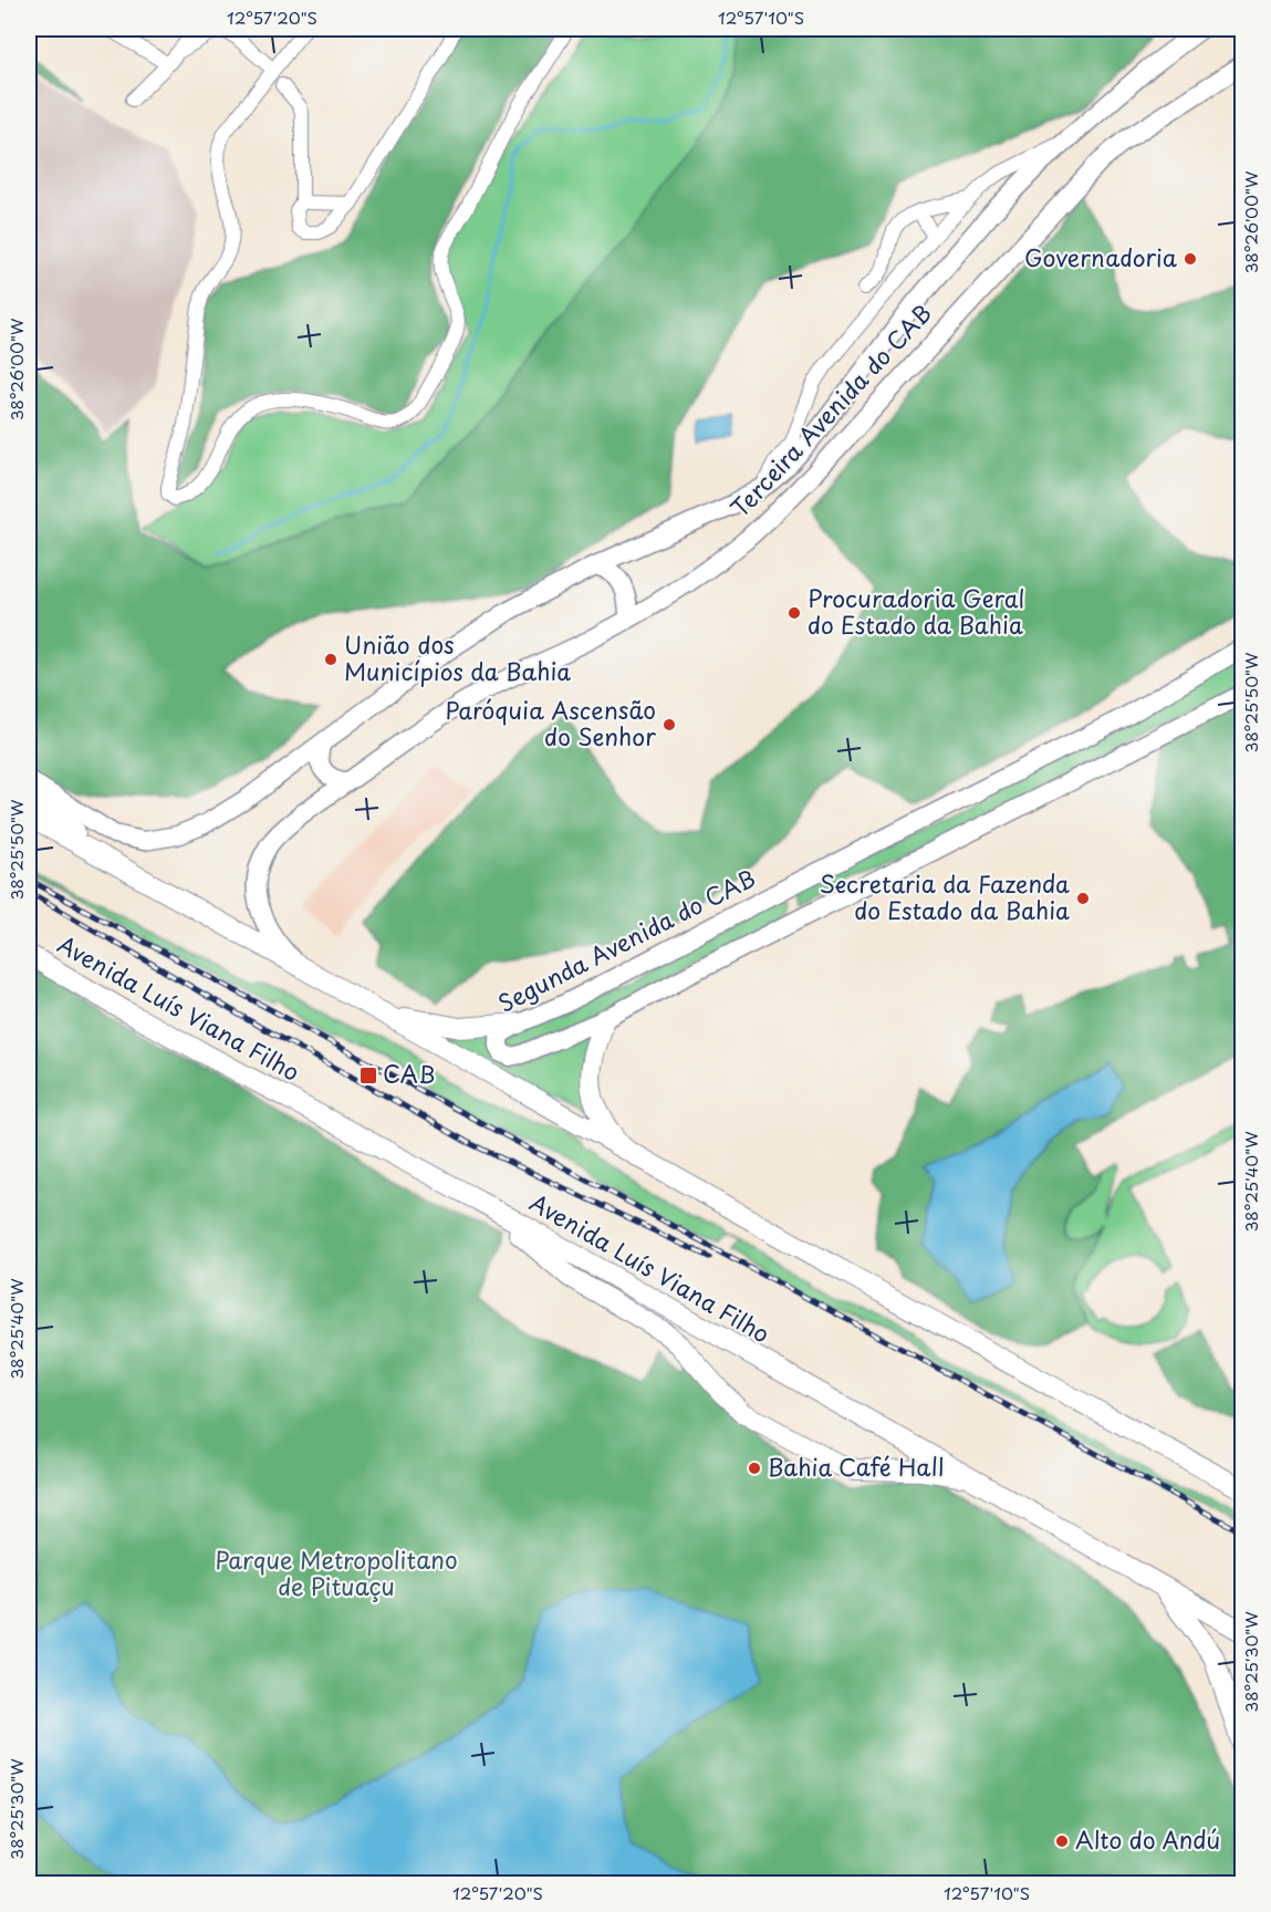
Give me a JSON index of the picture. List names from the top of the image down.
{
  "streets": {
    "highway": ["Avenida Luís Viana Filho"],
    "main road": ["Terceira Avenida do CAB", "Segunda Avenida do CAB"]
  },
  "parks": ["Parque Metropolitano de Pituaçu"],
  "places": {
    "other": [
      "Governadoria",
      "Procuradoria Geral do Estado da Bahia",
      "União dos Municípios da Bahia",
      "Paróquia Ascensão do Senhor",
      "Secretaria da Fazenda do Estado da Bahia",
      "Bahia Café Hall",
      "Alto do Andú"
    ],
    "transit": ["CAB"]
  },
  "coordinates": [
    "12°57'20\"S",
    "12°57'10\"S",
    "38°26'00\"W",
    "38°25'50\"W",
    "38°25'40\"W",
    "38°25'30\"W"
  ]
}
